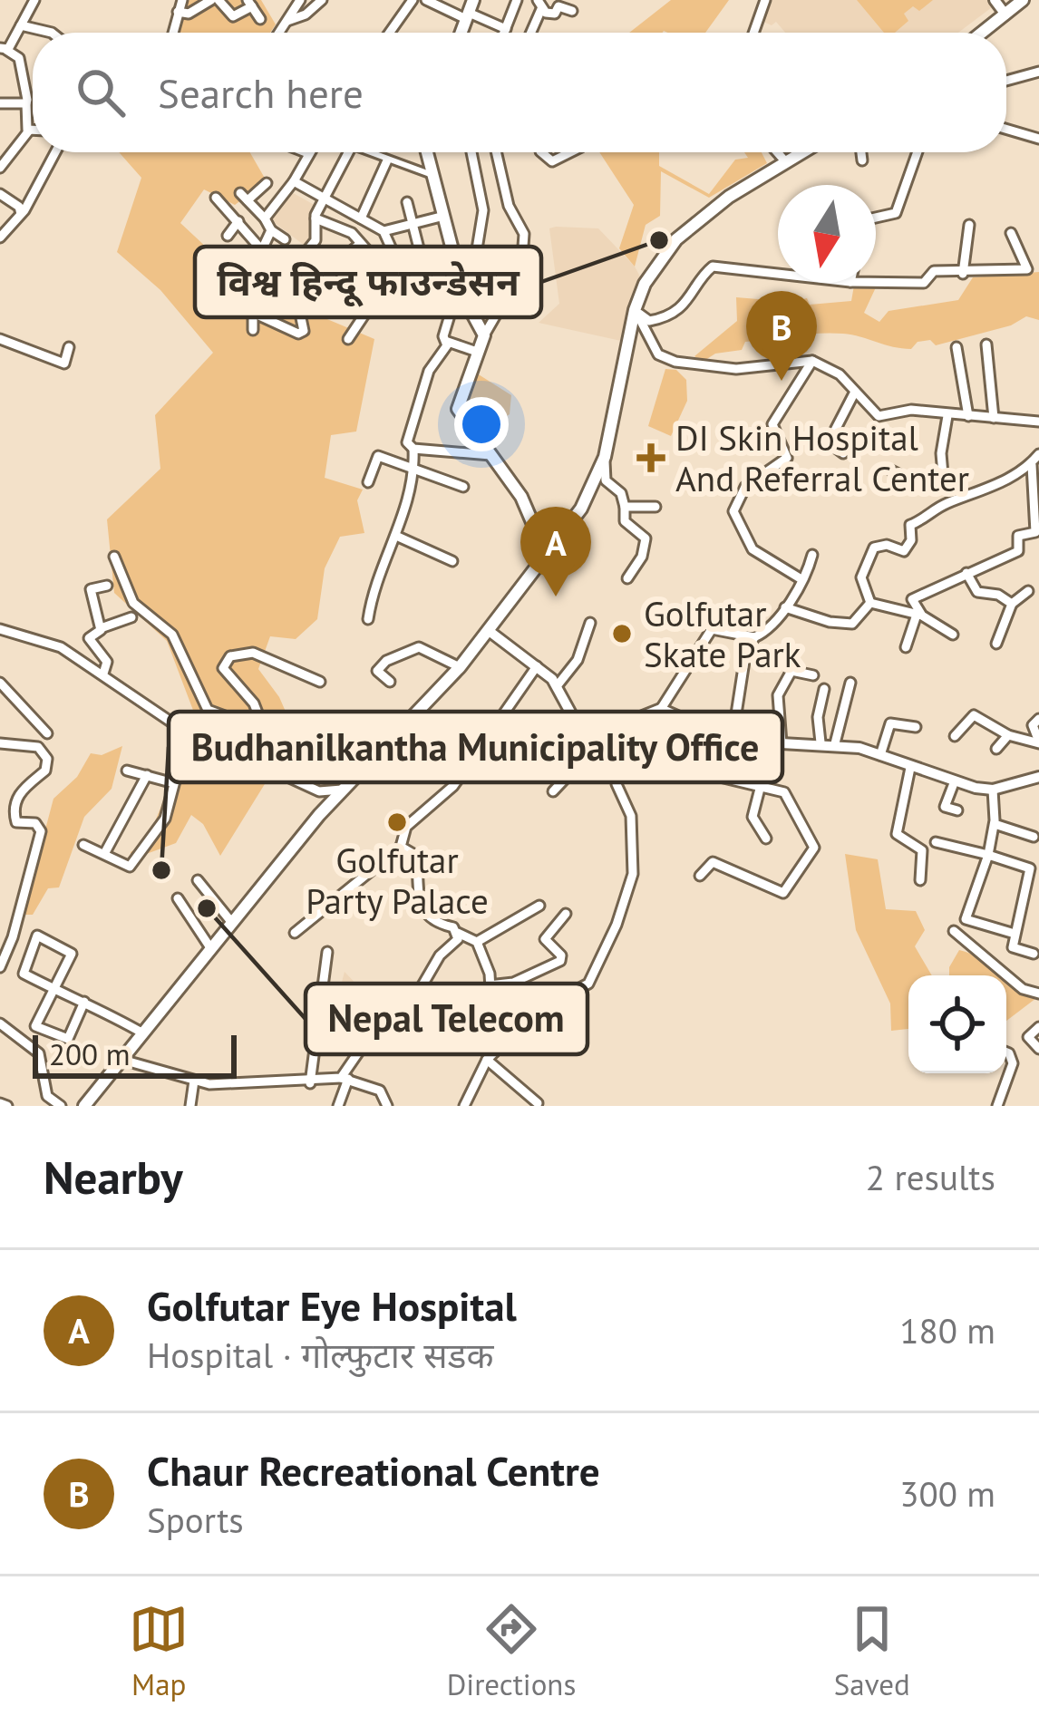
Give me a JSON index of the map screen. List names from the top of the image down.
{
  "places": {
    "other": [
      "विश्व हिन्दू फाउन्डेसन",
      "Golfutar Skate Park",
      "Golfutar Party Palace",
      "Budhanilkantha Municipality Office",
      "Nepal Telecom"
    ],
    "health": ["DI Skin Hospital And Referral Center"]
  },
  "scale_bar": "200 m",
  "north": "bottom",
  "page": {
    "search": "Search here",
    "pins": ["B", "A"],
    "scale": "200 m",
    "heading": ["Nearby", "2 results"],
    "list": [
      {
        "mark": "A",
        "name": "Golfutar Eye Hospital",
        "note": "Hospital · गोल्फुटार सडक",
        "value": "180 m"
      },
      {
        "mark": "B",
        "name": "Chaur Recreational Centre",
        "note": "Sports",
        "value": "300 m"
      }
    ],
    "nav": ["Map", "Directions", "Saved"]
  }
}
